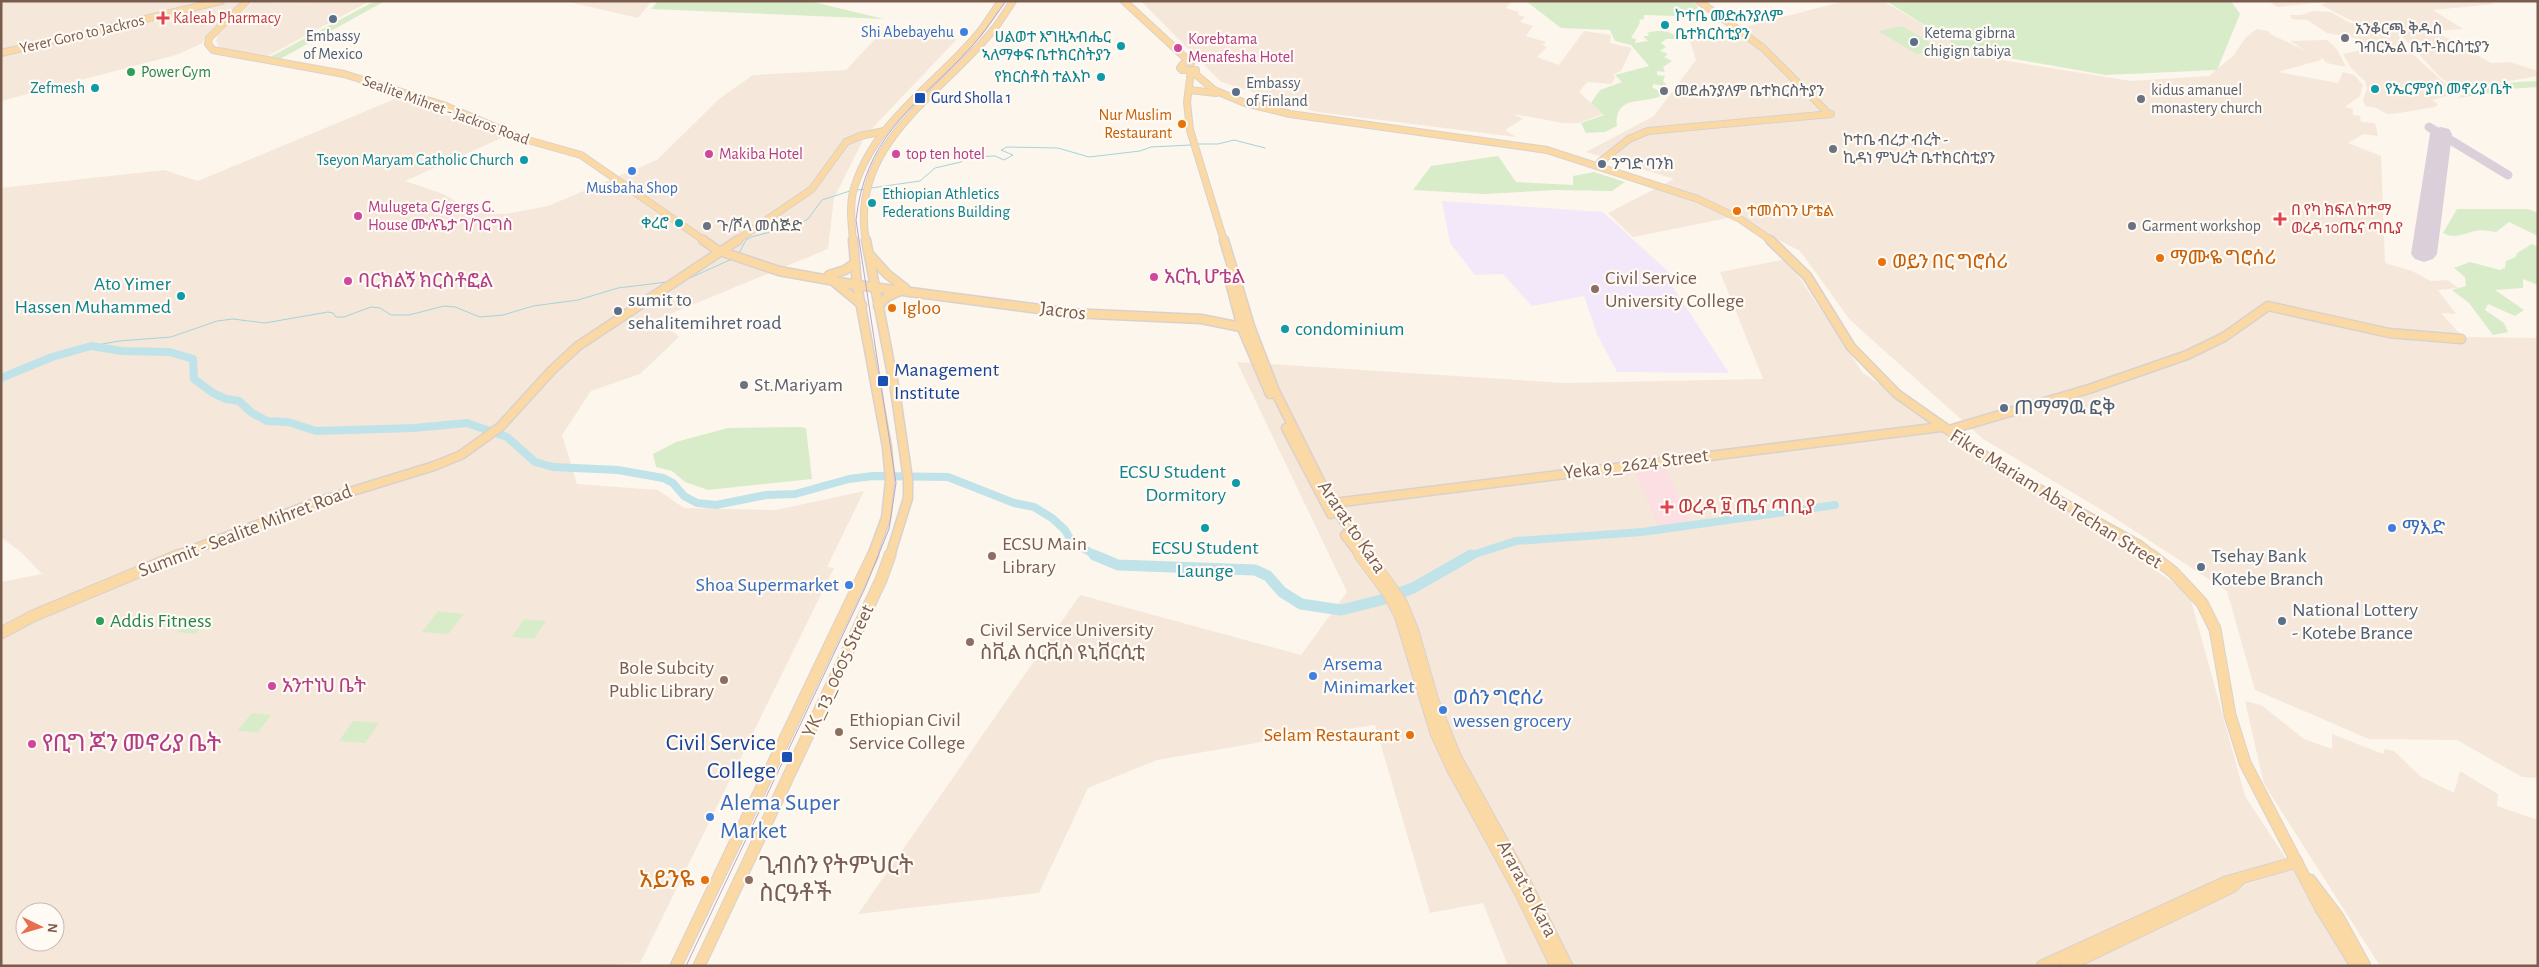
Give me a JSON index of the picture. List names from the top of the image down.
{
  "streets": {
    "main road": [
      "Yerer Goro to Jackros",
      "Sealite Mihret - Jackros Road",
      "Jacros",
      "Yeka 9_2624 Street",
      "Fikre Mariam Aba Techan Street",
      "Ararat to Kara",
      "Summit - Sealite Mihret Road",
      "YK_13_0605 Street"
    ]
  },
  "crossings": [
    ["Sealite Mihret - Jackros Road", "Jacros"],
    ["Jacros", "Ararat to Kara"],
    ["Jacros", "YK_13_0605 Street"],
    ["Yeka 9_2624 Street", "Fikre Mariam Aba Techan Street"],
    ["Yeka 9_2624 Street", "Ararat to Kara"],
    ["Fikre Mariam Aba Techan Street", "Ararat to Kara"]
  ],
  "places": {
    "health": ["Kaleab Pharmacy", "በ የካ ክፍለ ከተማ ወረዳ 10ጤና ጣቢያ", "ወረዳ ፱ ጤና ጣቢያ"],
    "other": [
      "Embassy of Mexico",
      "ኮተቤ መድሐንያለም ቤተክርስቲያን",
      "Shi Abebayehu",
      "አንቆርጫ ቅዱስ ገብርኤል ቤተ-ክርስቲያን",
      "Ketema gibrna chigign tabiya",
      "ሀልወተ እግዚኣብሔር ኣለማቀፍ ቤተክርስትያን",
      "Korebtama Menafesha Hotel",
      "Power Gym",
      "የክርስቶስ ተልእኮ",
      "Zefmesh",
      "የኤርምያስ መኖሪያ ቤት",
      "መደሐንያለም ቤተክርስትያን",
      "Embassy of Finland",
      "kidus amanuel monastery church",
      "Nur Muslim Restaurant",
      "ኮተቤ ብረታ ብረት - ኪዳነ ምህረት ቤተክርስቲያን",
      "Makiba Hotel",
      "top ten hotel",
      "Tseyon Maryam Catholic Church",
      "ንግድ ባንክ",
      "Musbaha Shop",
      "Ethiopian Athletics Federations Building",
      "ተመስገን ሆቴል",
      "Mulugeta G/gergs G. House ሙሉጌታ ገ/ገርግስ",
      "ቀረሮ",
      "ጉ/ሾላ መስጅድ",
      "Garment workshop",
      "ማሙዬ ግሮሰሪ",
      "ወይን በር ግሮሰሪ",
      "አርኪ ሆቴል",
      "ባርክልኝ ክርስቶፎል",
      "Civil Service University College",
      "Ato Yimer Hassen Muhammed",
      "Igloo",
      "sumit to sehalitemihret road",
      "condominium",
      "St.Mariyam",
      "ጠማማዉ ፎቅ",
      "ECSU Student Dormitory",
      "ECSU Student Launge",
      "ማእድ",
      "ECSU Main Library",
      "Tsehay Bank Kotebe Branch",
      "Shoa Supermarket",
      "Addis Fitness",
      "National Lottery - Kotebe Brance",
      "Civil Service University ስቪል ሰርቪስ ዩኒቨርሲቲ",
      "Arsema Minimarket",
      "Bole Subcity Public Library",
      "አንተነህ ቤት",
      "ወሰን ግሮሰሪ wessen grocery",
      "Ethiopian Civil Service College",
      "Selam Restaurant",
      "የቢግ ጆን መኖሪያ ቤት",
      "Alema Super Market",
      "አይንዬ",
      "ጊብሰን የትምህርት ስርዓቶች"
    ],
    "transit": ["Gurd Sholla 1", "Management Institute", "Civil Service College"]
  },
  "north": "right"
}
